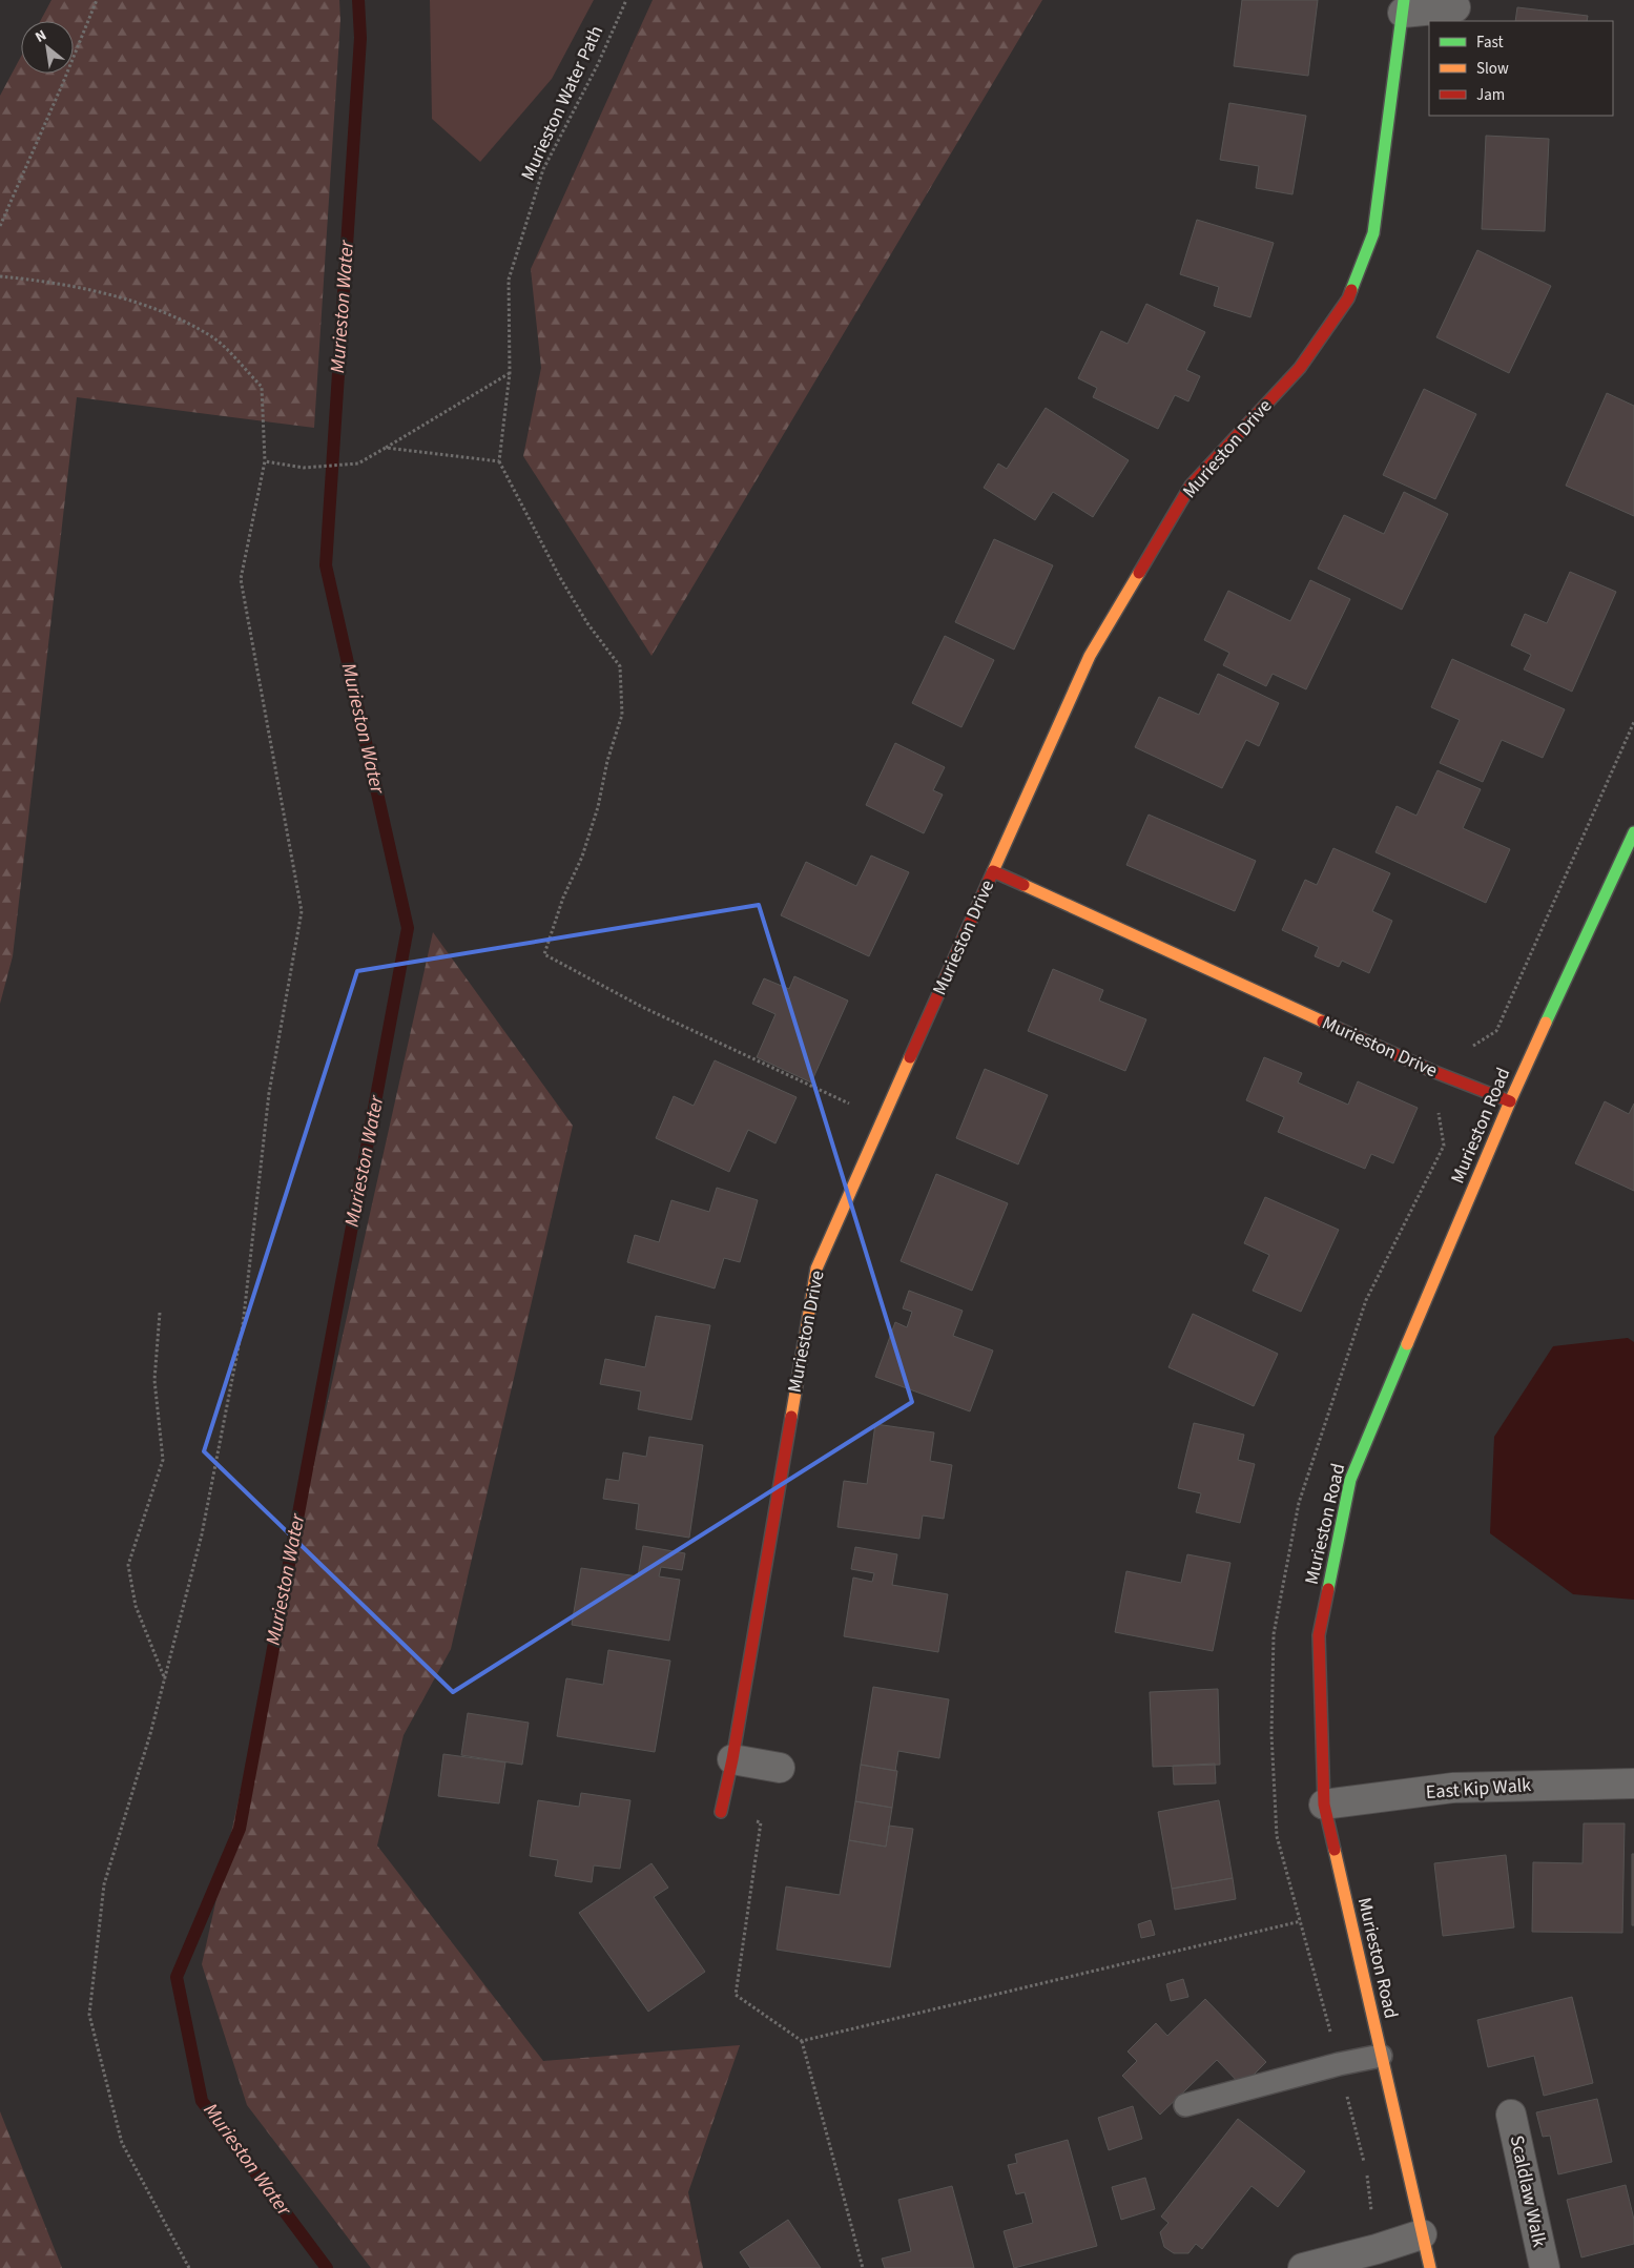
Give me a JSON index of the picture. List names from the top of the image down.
{
  "streets": {
    "street": [
      "Murieston Drive",
      "Murieston Road",
      "East Kip Walk",
      "Scaldlaw Walk"
    ],
    "path": ["Murieston Water Path"]
  },
  "crossings": [
    ["Murieston Drive", "Murieston Road"],
    ["Murieston Road", "East Kip Walk"]
  ],
  "water": ["Murieston Water"],
  "legend": ["Fast", "Slow", "Jam"],
  "north": "top left"
}
